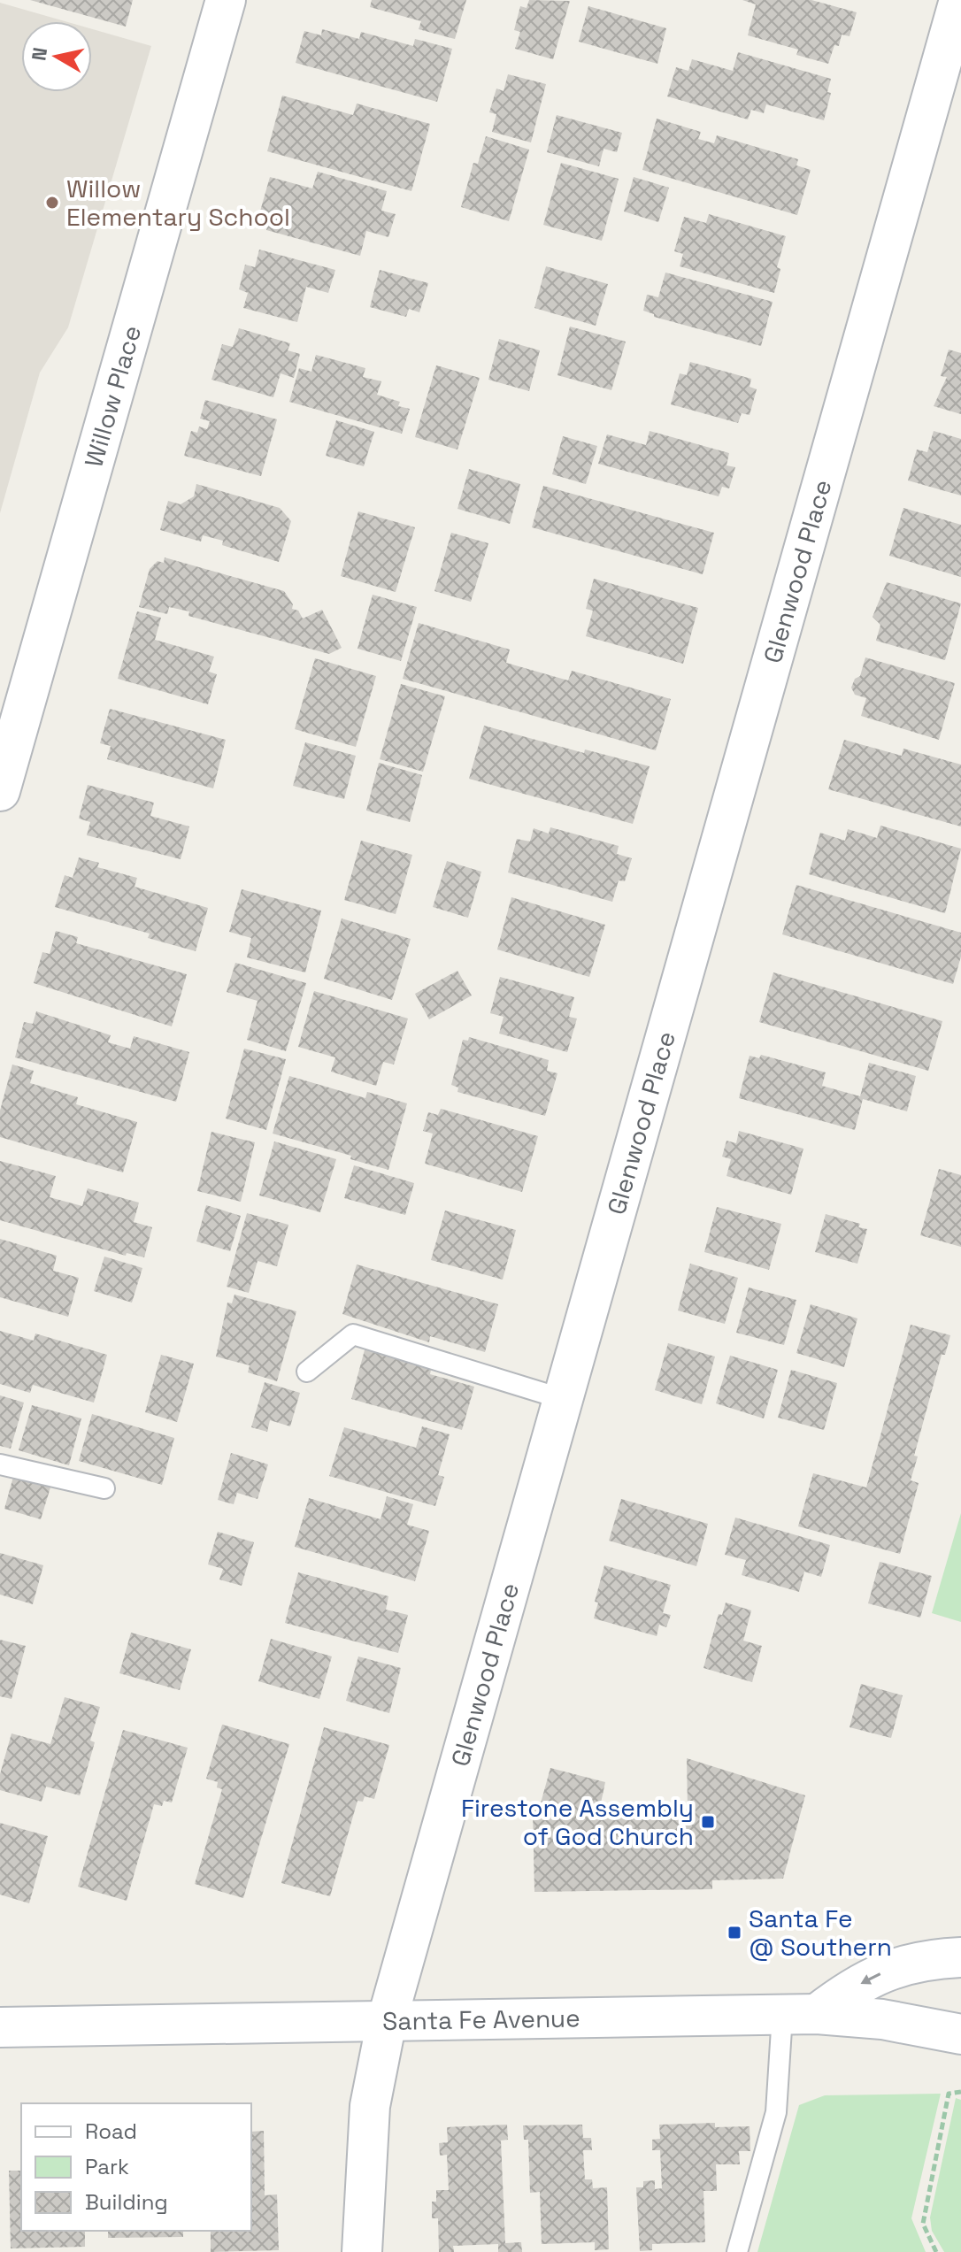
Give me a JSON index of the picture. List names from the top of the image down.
{
  "streets": {
    "street": ["Willow Place", "Glenwood Place", "Santa Fe Avenue"]
  },
  "crossings": [
    ["Glenwood Place", "Santa Fe Avenue"]
  ],
  "places": {
    "other": ["Willow Elementary School"],
    "transit": ["Firestone Assembly of God Church", "Santa Fe @ Southern"]
  },
  "legend": ["Road", "Park", "Building"],
  "north": "left"
}
